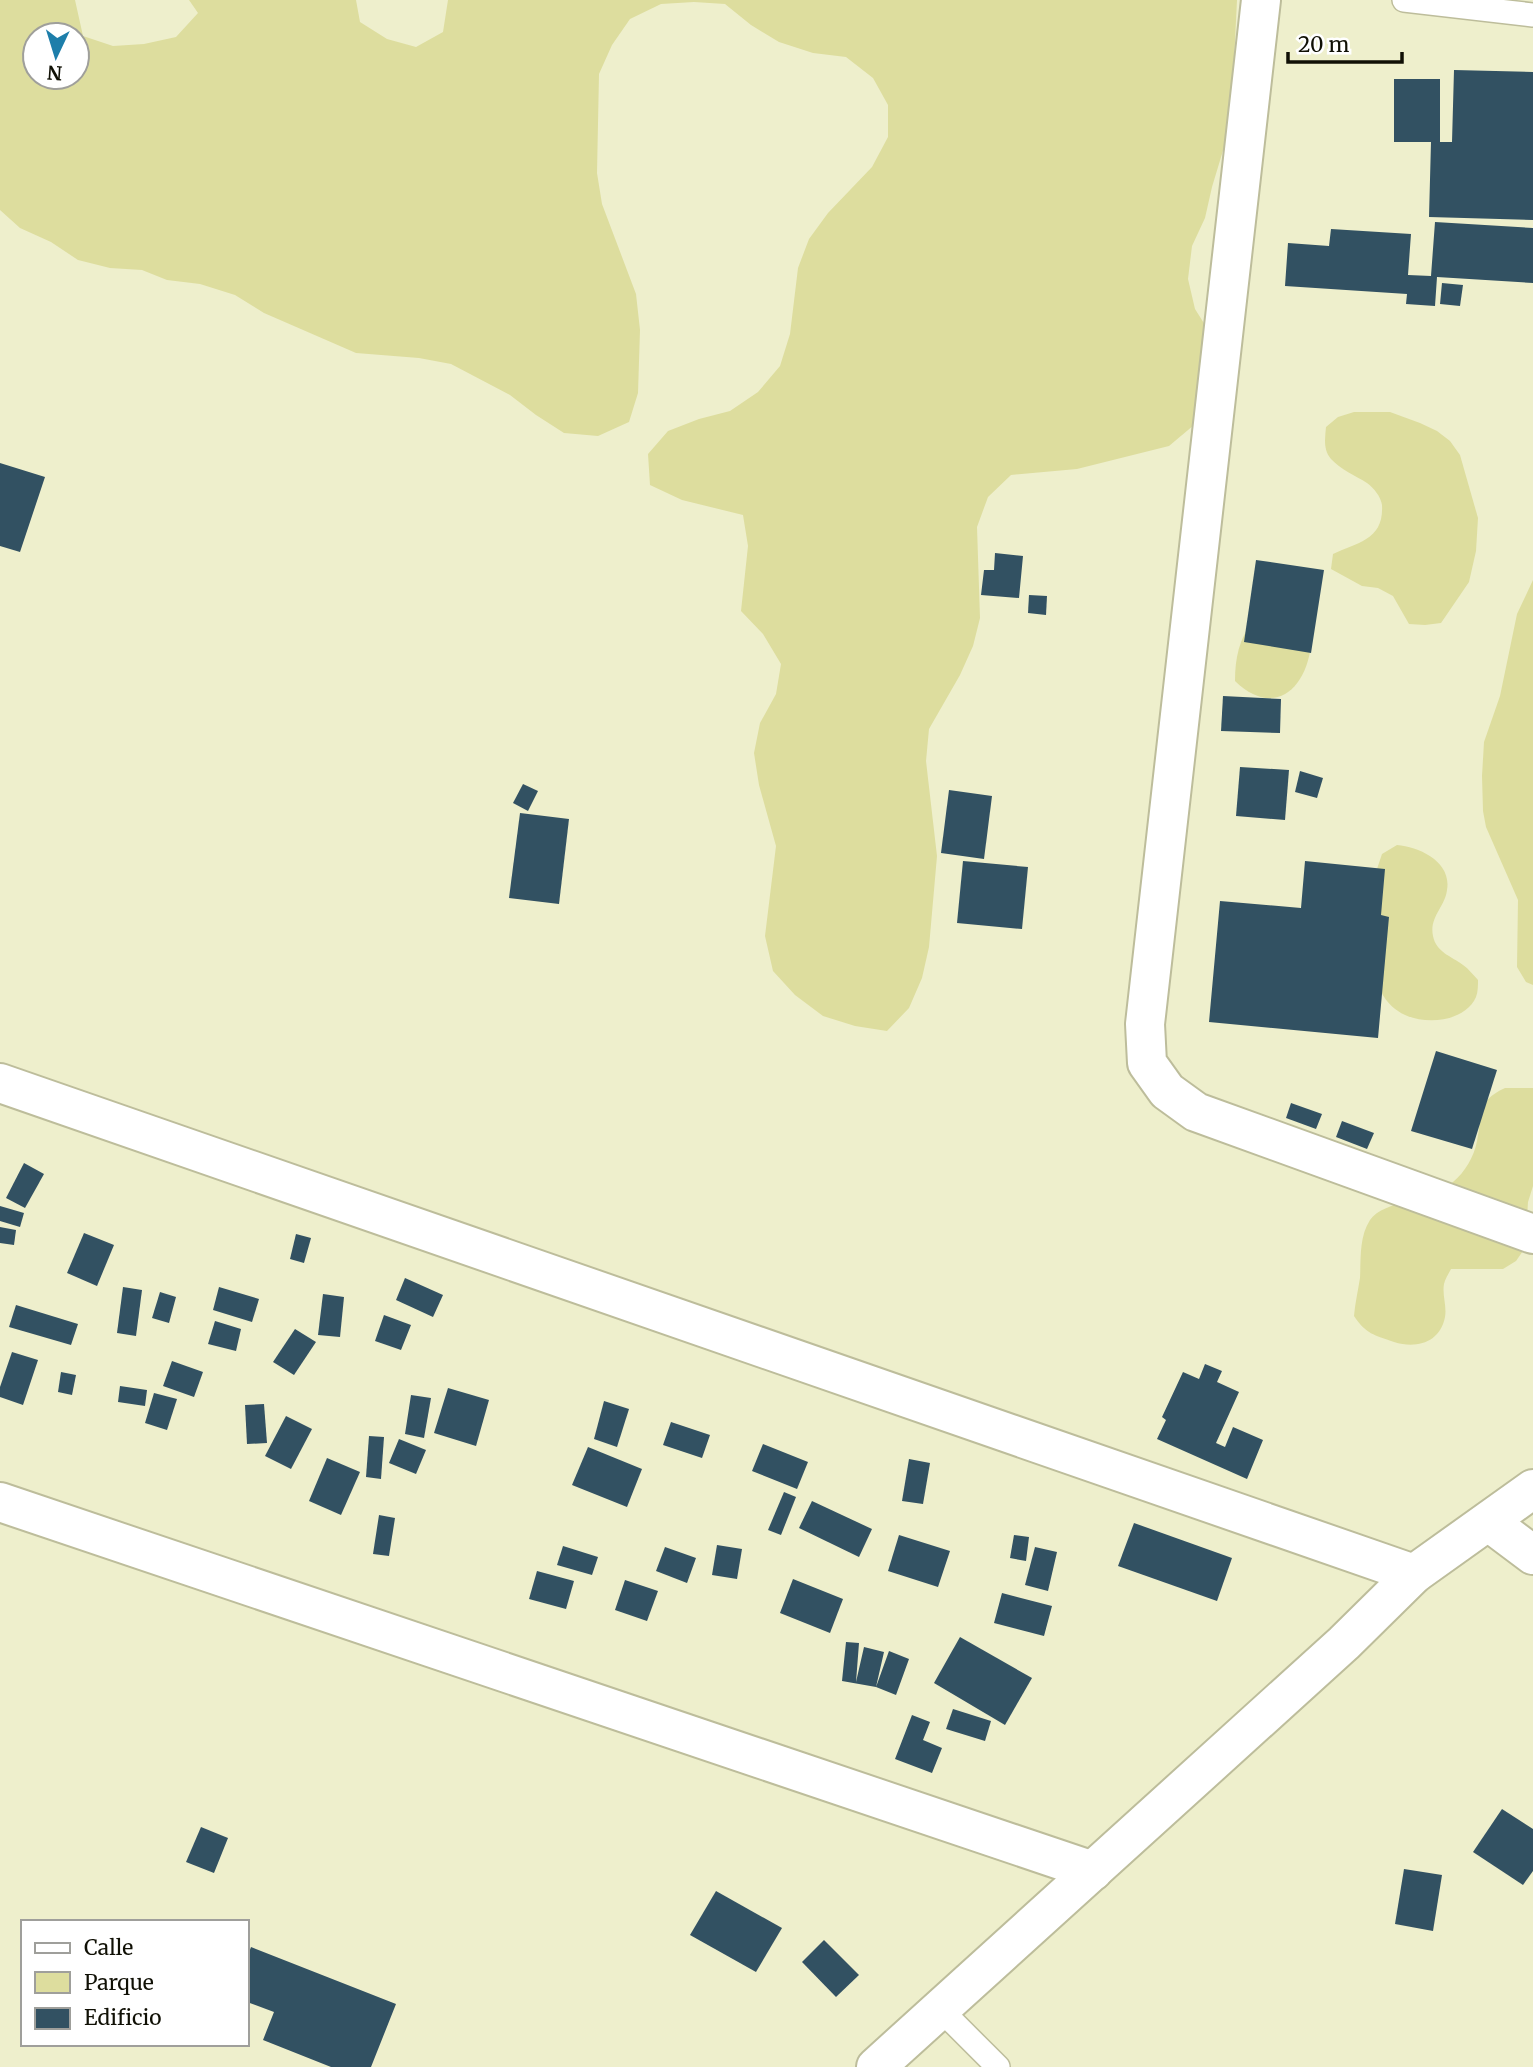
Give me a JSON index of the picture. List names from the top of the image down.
{
  "legend": ["Calle", "Parque", "Edificio"],
  "scale_bar": "20 m",
  "north": "bottom"
}
